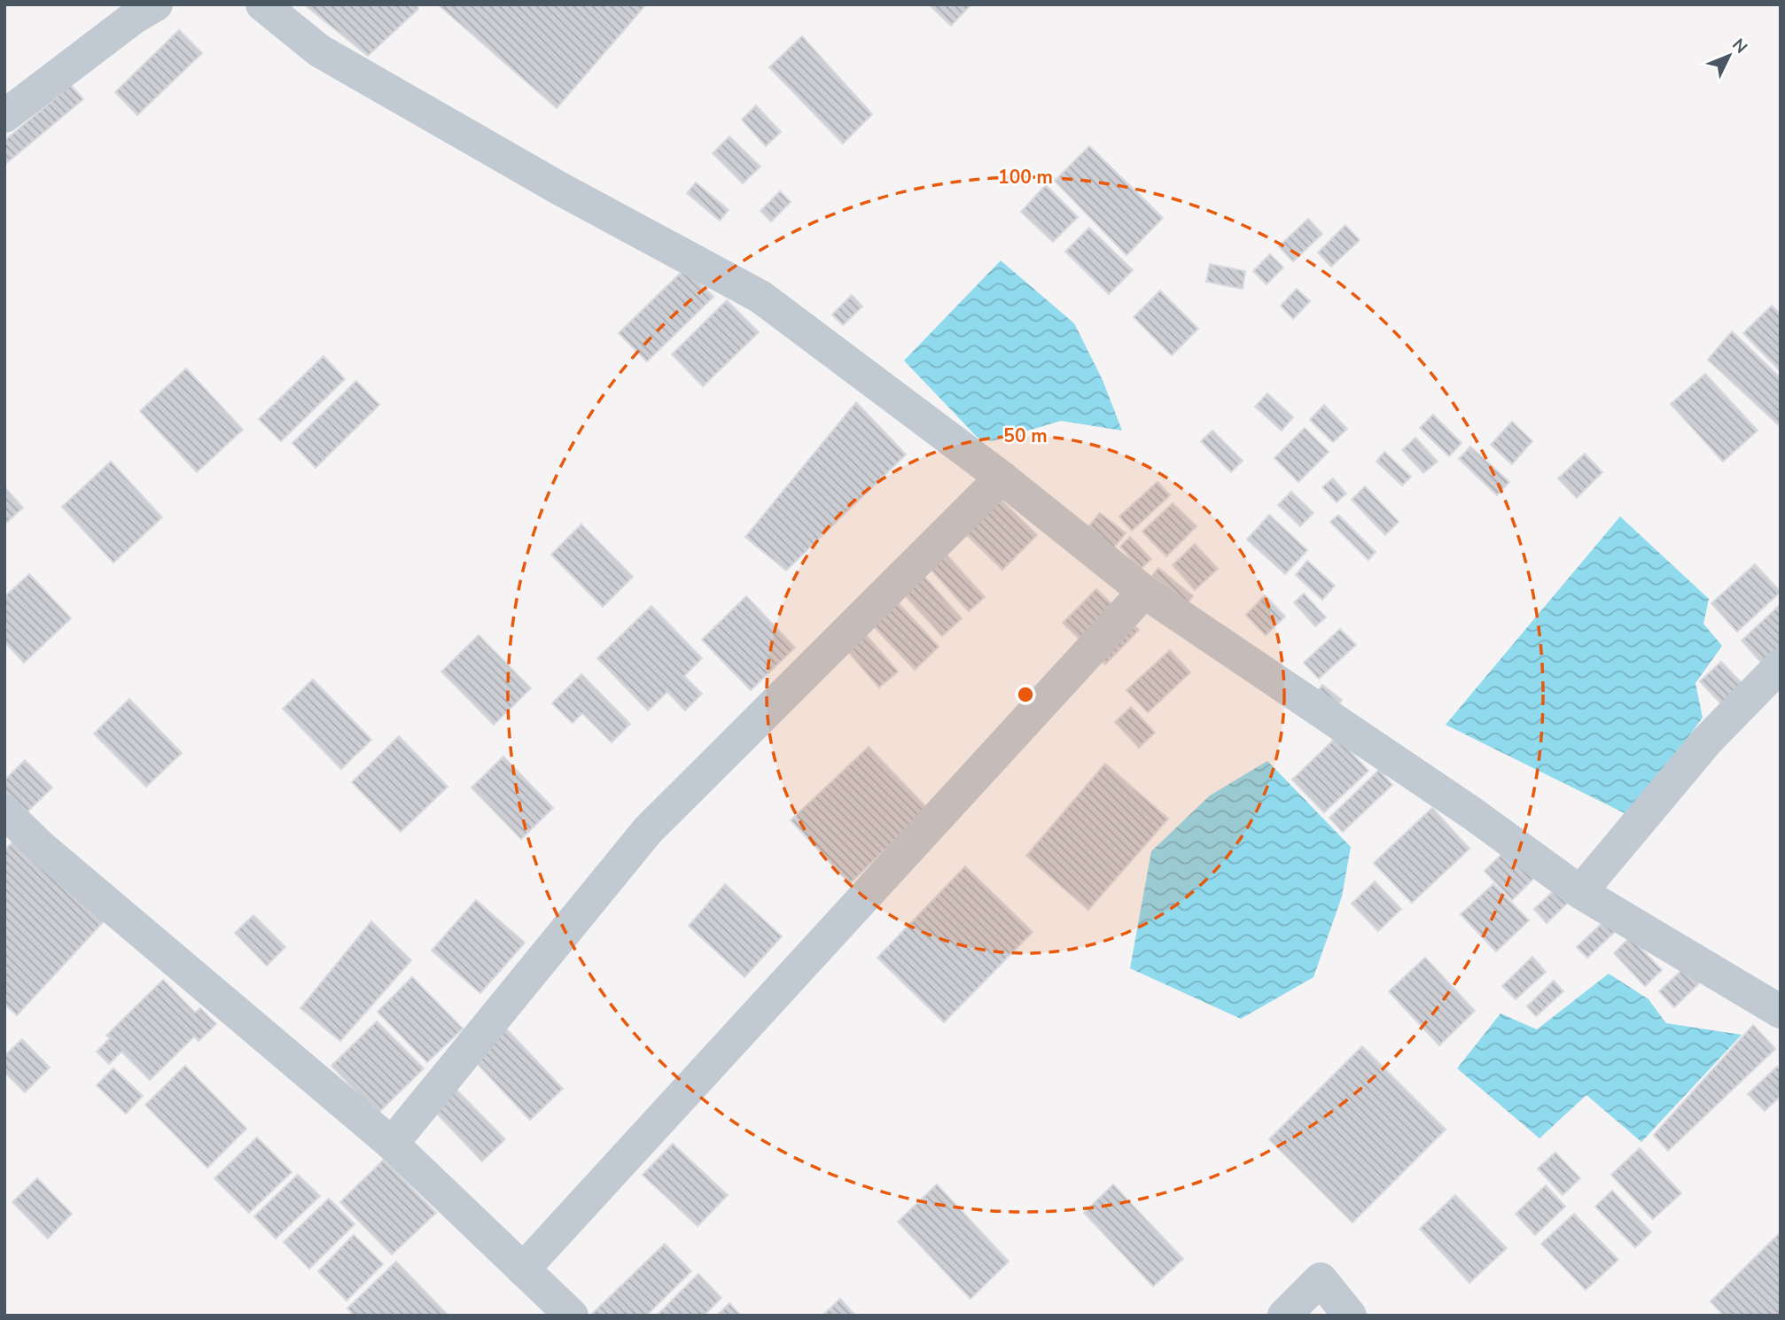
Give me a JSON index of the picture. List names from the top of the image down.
{
  "north": "top right",
  "rings": ["100 m", "50 m"]
}
